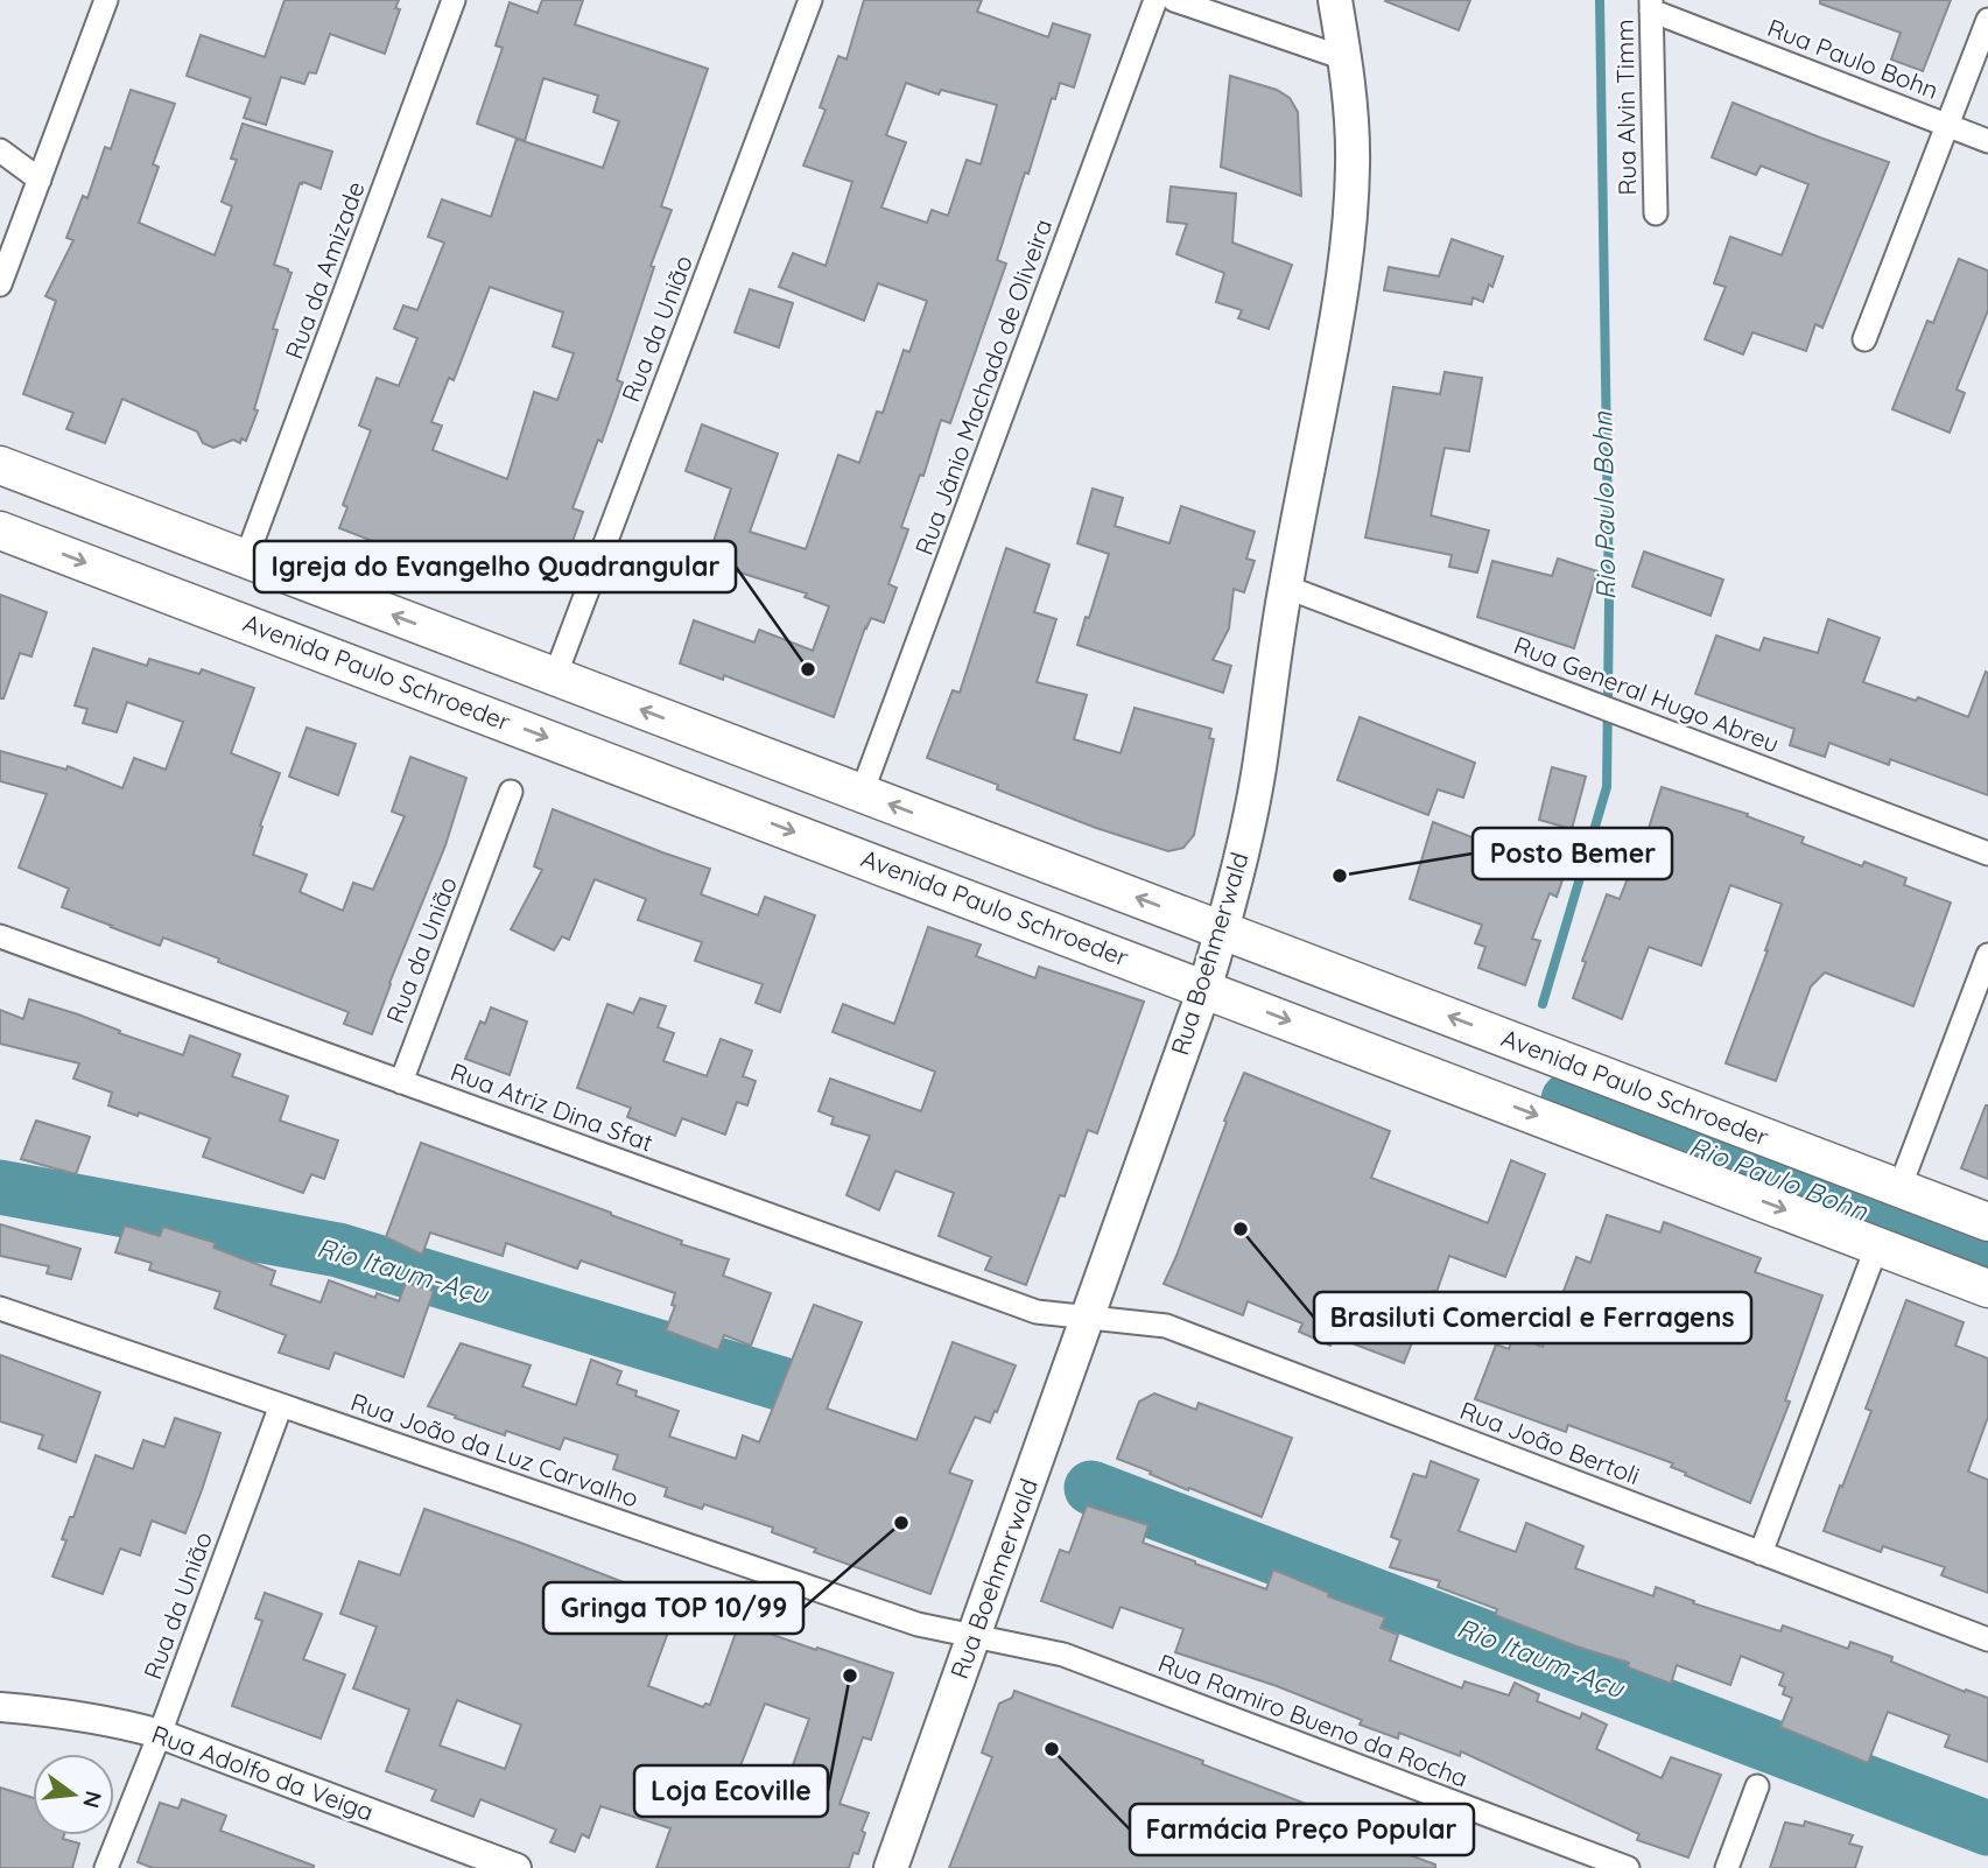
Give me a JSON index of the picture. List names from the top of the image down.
{
  "streets": {
    "main road": ["Avenida Paulo Schroeder", "Rua Boehmerwald"],
    "street": [
      "Rua Paulo Bohn",
      "Rua Alvin Timm",
      "Rua da Amizade",
      "Rua da União",
      "Rua Jânio Machado de Oliveira",
      "Rua General Hugo Abreu",
      "Rua Atriz Dina Sfat",
      "Rua João Bertoli",
      "Rua João da Luz Carvalho",
      "Rua Ramiro Bueno da Rocha",
      "Rua Adolfo da Veiga"
    ]
  },
  "crossings": [
    ["Rua Paulo Bohn", "Rua Alvin Timm"],
    ["Rua da Amizade", "Avenida Paulo Schroeder"],
    ["Rua da União", "Avenida Paulo Schroeder"],
    ["Rua da União", "Rua Atriz Dina Sfat"],
    ["Rua da União", "Rua João da Luz Carvalho"],
    ["Rua da União", "Rua Adolfo da Veiga"],
    ["Rua Jânio Machado de Oliveira", "Avenida Paulo Schroeder"],
    ["Avenida Paulo Schroeder", "Rua Boehmerwald"],
    ["Rua General Hugo Abreu", "Rua Boehmerwald"],
    ["Rua Boehmerwald", "Rua Atriz Dina Sfat"],
    ["Rua Boehmerwald", "Rua João Bertoli"],
    ["Rua Boehmerwald", "Rua João da Luz Carvalho"],
    ["Rua Boehmerwald", "Rua Ramiro Bueno da Rocha"],
    ["Rua Atriz Dina Sfat", "Rua João Bertoli"],
    ["Rua João da Luz Carvalho", "Rua Ramiro Bueno da Rocha"]
  ],
  "water": ["Rio Paulo Bohn", "Rio Itaum-Açu"],
  "places": [
    "Igreja do Evangelho Quadrangular",
    "Posto Bemer",
    "Brasiluti Comercial e Ferragens",
    "Gringa TOP 10/99",
    "Loja Ecoville",
    "Farmácia Preço Popular"
  ],
  "north": "right"
}
